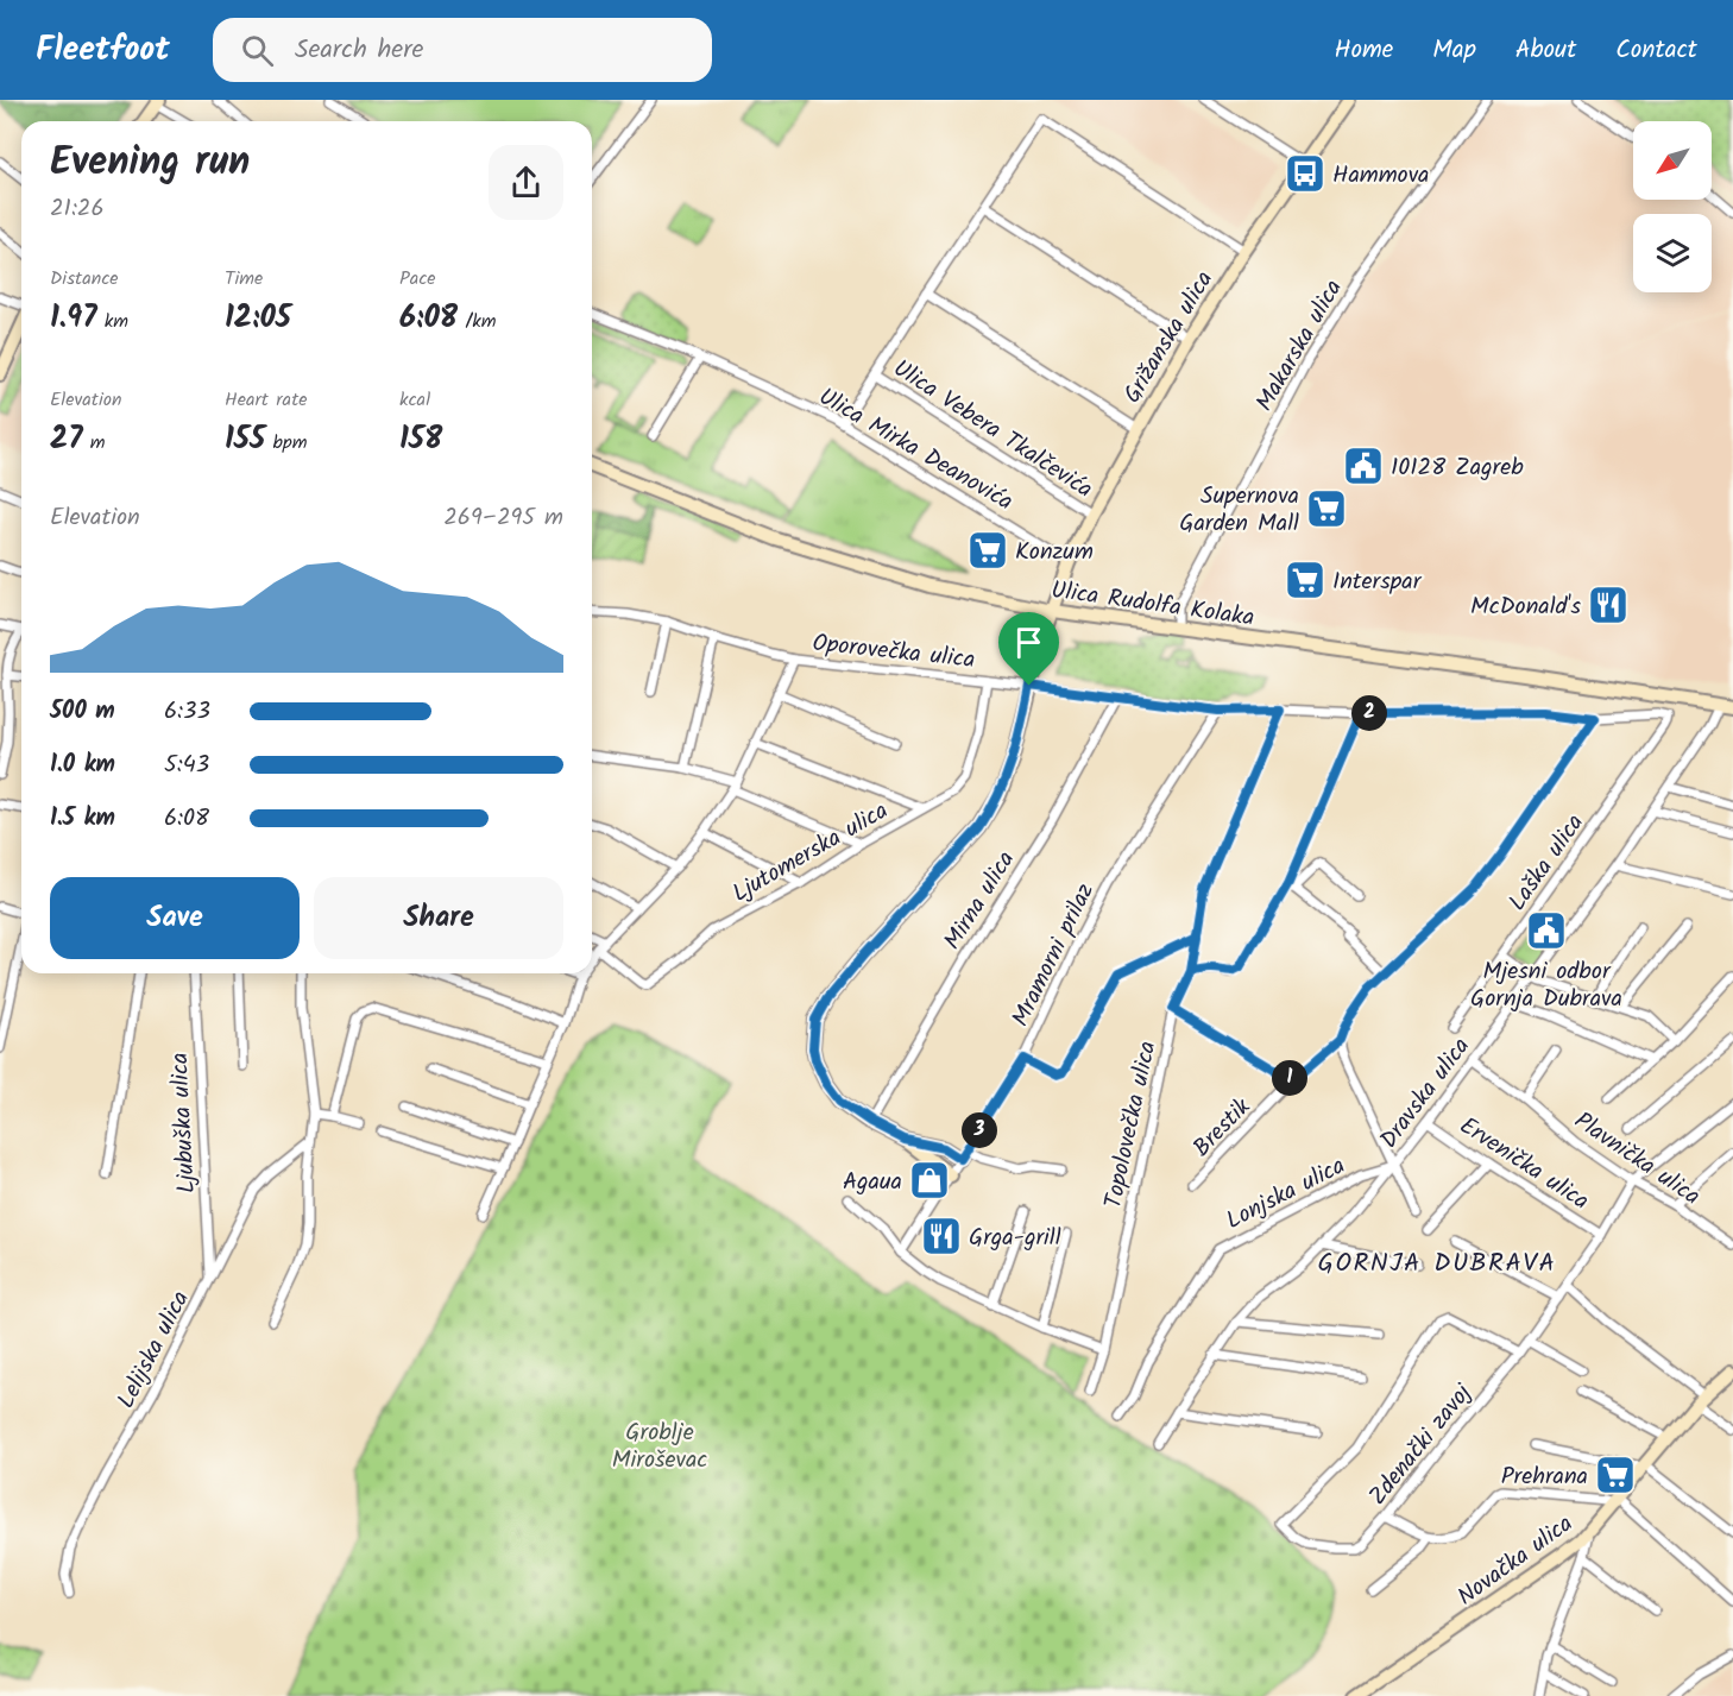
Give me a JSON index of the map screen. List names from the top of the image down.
{
  "streets": {
    "street": [
      "Grižanska ulica",
      "Makarska ulica",
      "Ulica Vebera Tkalčevića",
      "Ulica Mirka Deanovića",
      "Ulica Rudolfa Kolaka",
      "Oporovečka ulica",
      "Ljutomerska ulica",
      "Laška ulica",
      "Mirna ulica",
      "Mramorni prilaz",
      "Dravska ulica",
      "Ljubuška ulica",
      "Topolovečka ulica",
      "Brestik",
      "Plavnička ulica",
      "Ervenička ulica",
      "Lonjska ulica",
      "Lelijska ulica",
      "Zdenački zavoj",
      "Novačka ulica"
    ]
  },
  "crossings": [
    ["Grižanska ulica", "Ulica Vebera Tkalčevića"],
    ["Grižanska ulica", "Ulica Mirka Deanovića"],
    ["Grižanska ulica", "Ulica Rudolfa Kolaka"],
    ["Grižanska ulica", "Oporovečka ulica"],
    ["Grižanska ulica", "Mirna ulica"],
    ["Makarska ulica", "Ulica Rudolfa Kolaka"],
    ["Ulica Rudolfa Kolaka", "Dravska ulica"],
    ["Oporovečka ulica", "Ljutomerska ulica"],
    ["Oporovečka ulica", "Laška ulica"],
    ["Oporovečka ulica", "Mirna ulica"],
    ["Oporovečka ulica", "Mramorni prilaz"],
    ["Oporovečka ulica", "Topolovečka ulica"],
    ["Oporovečka ulica", "Brestik"],
    ["Dravska ulica", "Plavnička ulica"],
    ["Dravska ulica", "Ervenička ulica"],
    ["Dravska ulica", "Lonjska ulica"],
    ["Ljubuška ulica", "Lelijska ulica"],
    ["Plavnička ulica", "Zdenački zavoj"],
    ["Ervenička ulica", "Zdenački zavoj"]
  ],
  "districts": ["GORNJA DUBRAVA"],
  "parks": ["Groblje Miroševac"],
  "places": {
    "bus stop": ["Hammova"],
    "public building": ["10128 Zagreb", "Mjesni odbor Gornja Dubrava"],
    "supermarket": [
      "Supernova Garden Mall",
      "Konzum",
      "Interspar",
      "Prehrana"
    ],
    "restaurant": ["McDonald's", "Grga-grill"],
    "shop": ["Agaua"]
  },
  "north": "bottom left",
  "page": {
    "header": "Fleetfoot",
    "search": "Search here",
    "nav": [
      "Home",
      "Map",
      "About",
      "Contact"
    ],
    "heading": ["Evening run", "21:26"],
    "stats": [
      ["Distance", "1.97 km"],
      ["Time", "12:05"],
      ["Pace", "6:08 /km"],
      ["Elevation", "27 m"],
      ["Heart rate", "155 bpm"],
      ["kcal", "158"]
    ],
    "chart": ["Elevation", "269–295 m"],
    "list": [
      {
        "name": "500 m",
        "note": "6:33"
      },
      {
        "name": "1.0 km",
        "note": "5:43"
      },
      {
        "name": "1.5 km",
        "note": "6:08"
      }
    ],
    "pins": ["2", "1", "3"],
    "buttons": ["Save", "Share"]
  }
}
